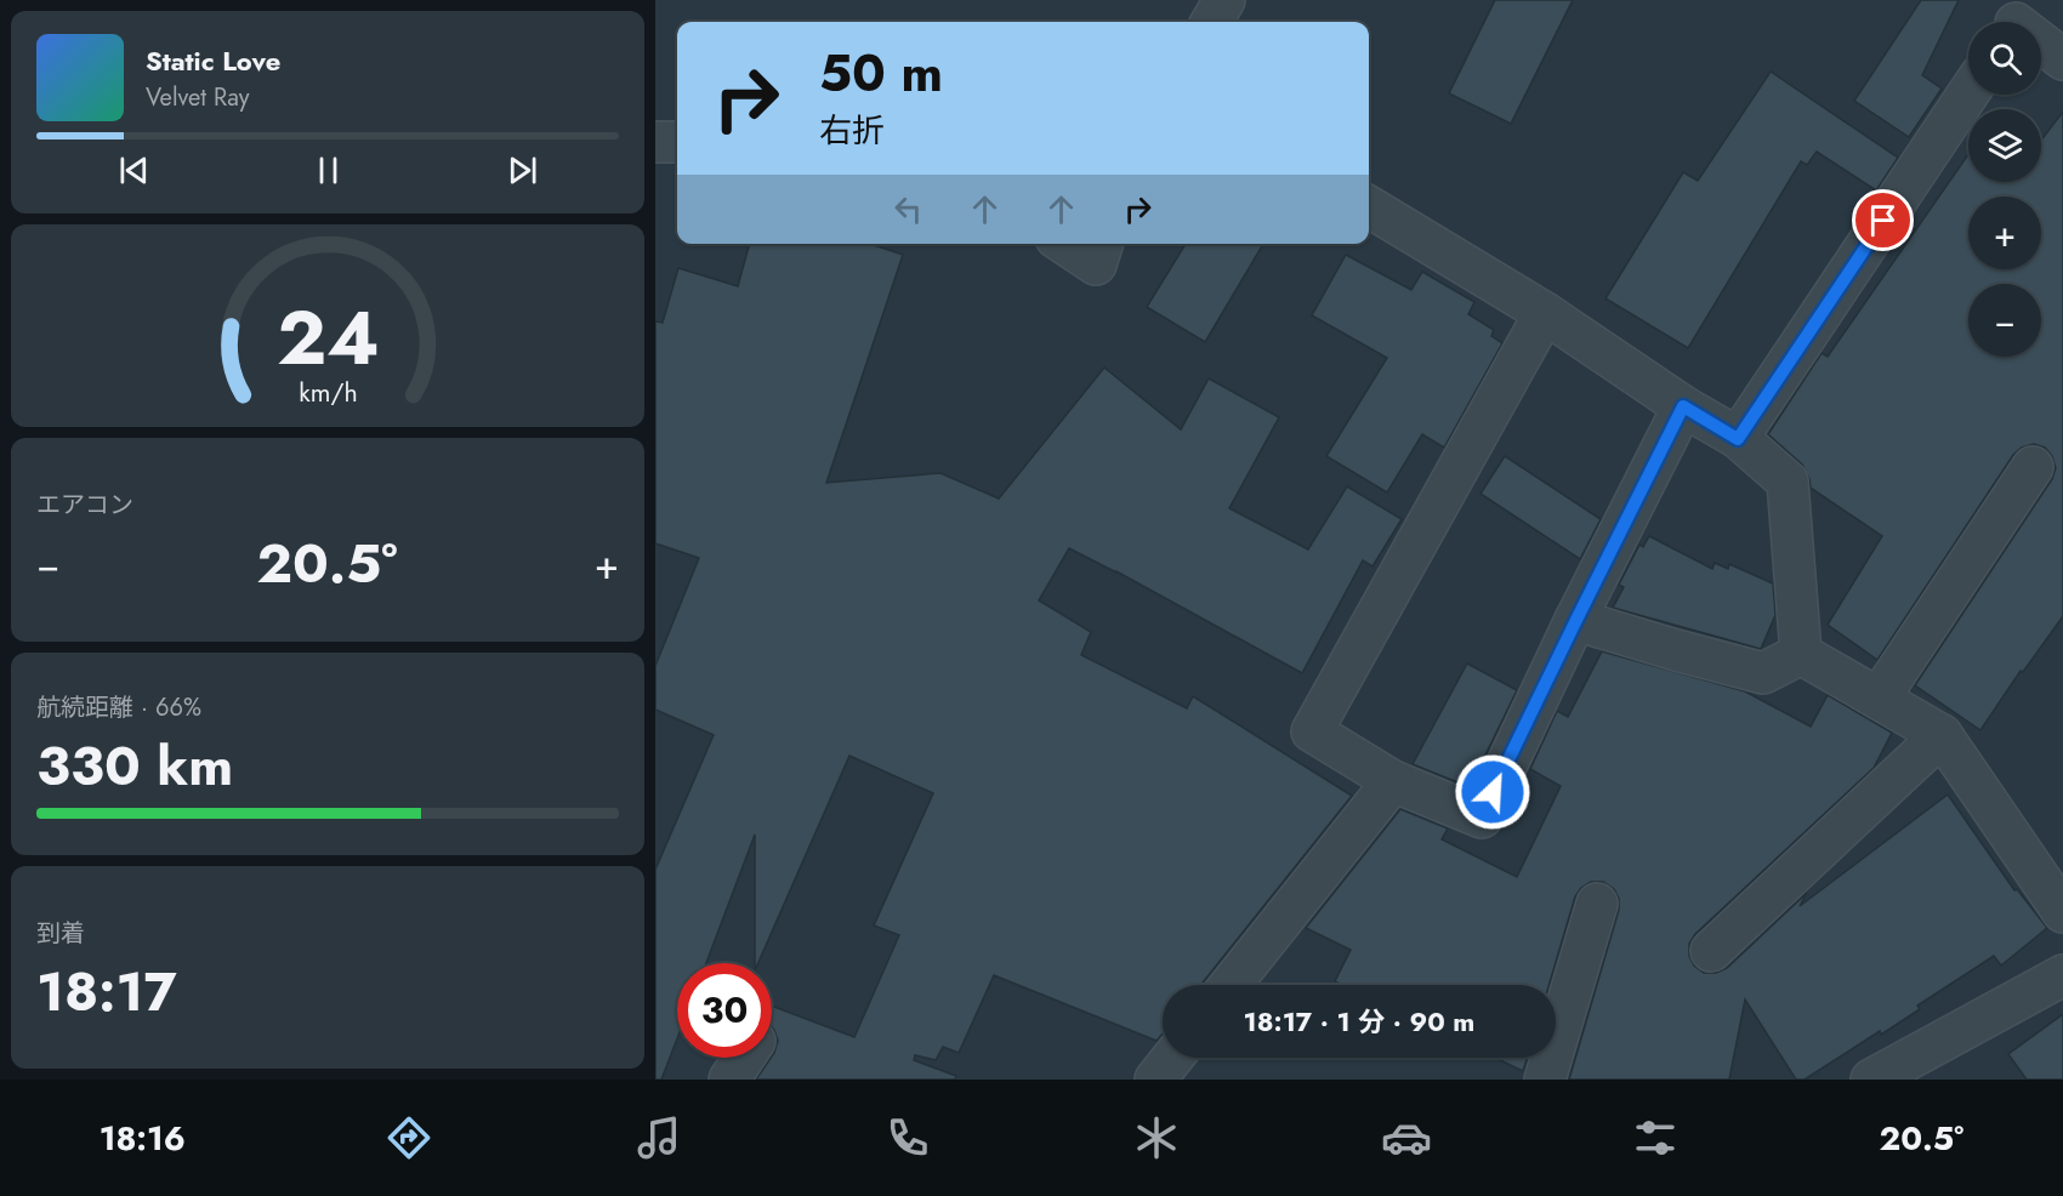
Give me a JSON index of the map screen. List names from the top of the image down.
{
  "page": {
    "map_buttons": ["+", "−"],
    "turn": ["50 m", "右折"],
    "song": ["Static Love", "Velvet Ray"],
    "tile": [
      "エアコン",
      ["航続距離 · 66%", "330 km"],
      ["到着", "18:17"]
    ],
    "heat": ["−", "20.5°", "+"],
    "limit": "30",
    "trip": "18:17 · 1 分 · 90 m",
    "tabs": ["18:16", "20.5°"],
    "gauge": ["24", "km/h"]
  }
}
